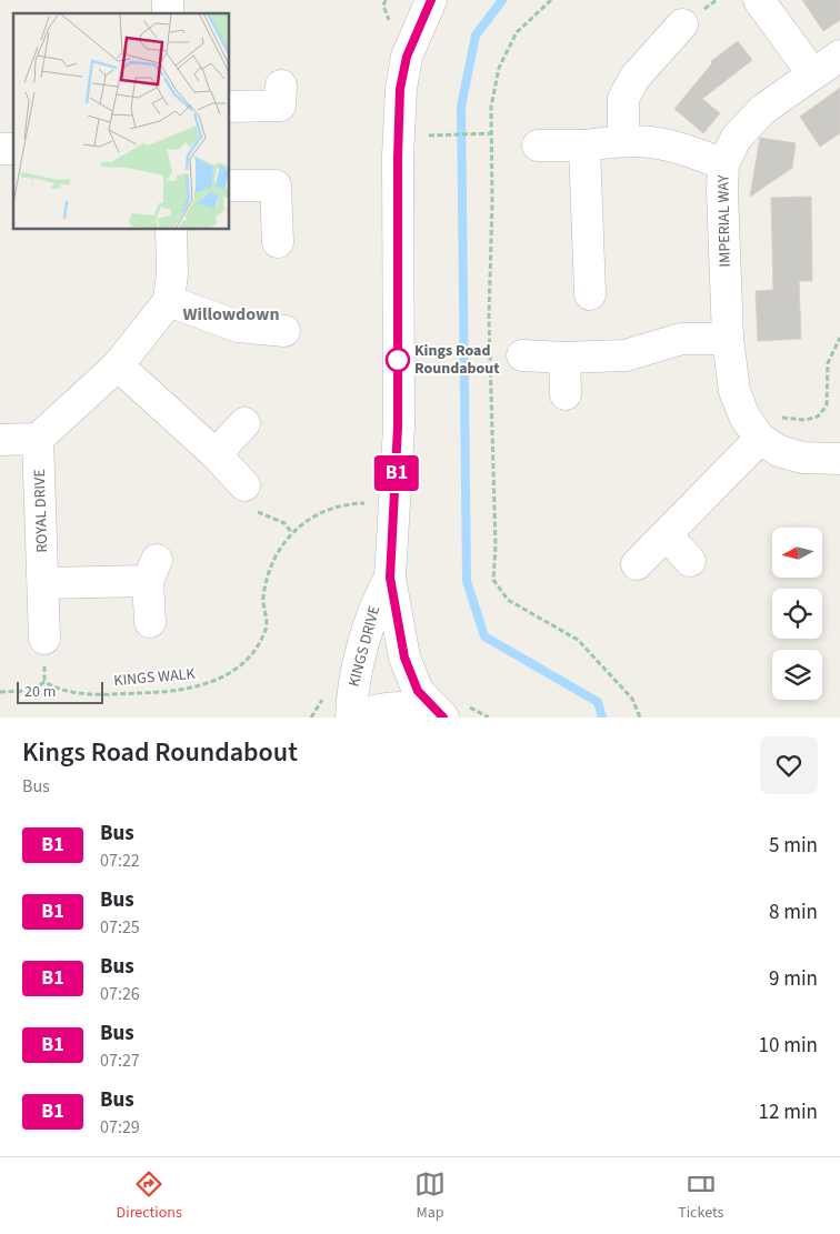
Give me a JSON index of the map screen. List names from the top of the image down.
{
  "streets": {
    "street": ["IMPERIAL WAY", "ROYAL DRIVE", "KINGS DRIVE"],
    "path": ["KINGS WALK"]
  },
  "districts": ["Willowdown"],
  "places": ["Kings Road Roundabout"],
  "lines": ["bus line B1"],
  "scale_bar": "20 m",
  "north": "left",
  "page": {
    "on_map": "B1",
    "scale": "20 m",
    "heading": ["Kings Road Roundabout", "Bus"],
    "list": [
      {
        "mark": "B1",
        "name": "Bus",
        "note": "07:22",
        "value": "5 min"
      },
      {
        "mark": "B1",
        "name": "Bus",
        "note": "07:25",
        "value": "8 min"
      },
      {
        "mark": "B1",
        "name": "Bus",
        "note": "07:26",
        "value": "9 min"
      },
      {
        "mark": "B1",
        "name": "Bus",
        "note": "07:27",
        "value": "10 min"
      },
      {
        "mark": "B1",
        "name": "Bus",
        "note": "07:29",
        "value": "12 min"
      }
    ],
    "tabs": ["Directions", "Map", "Tickets"]
  }
}
